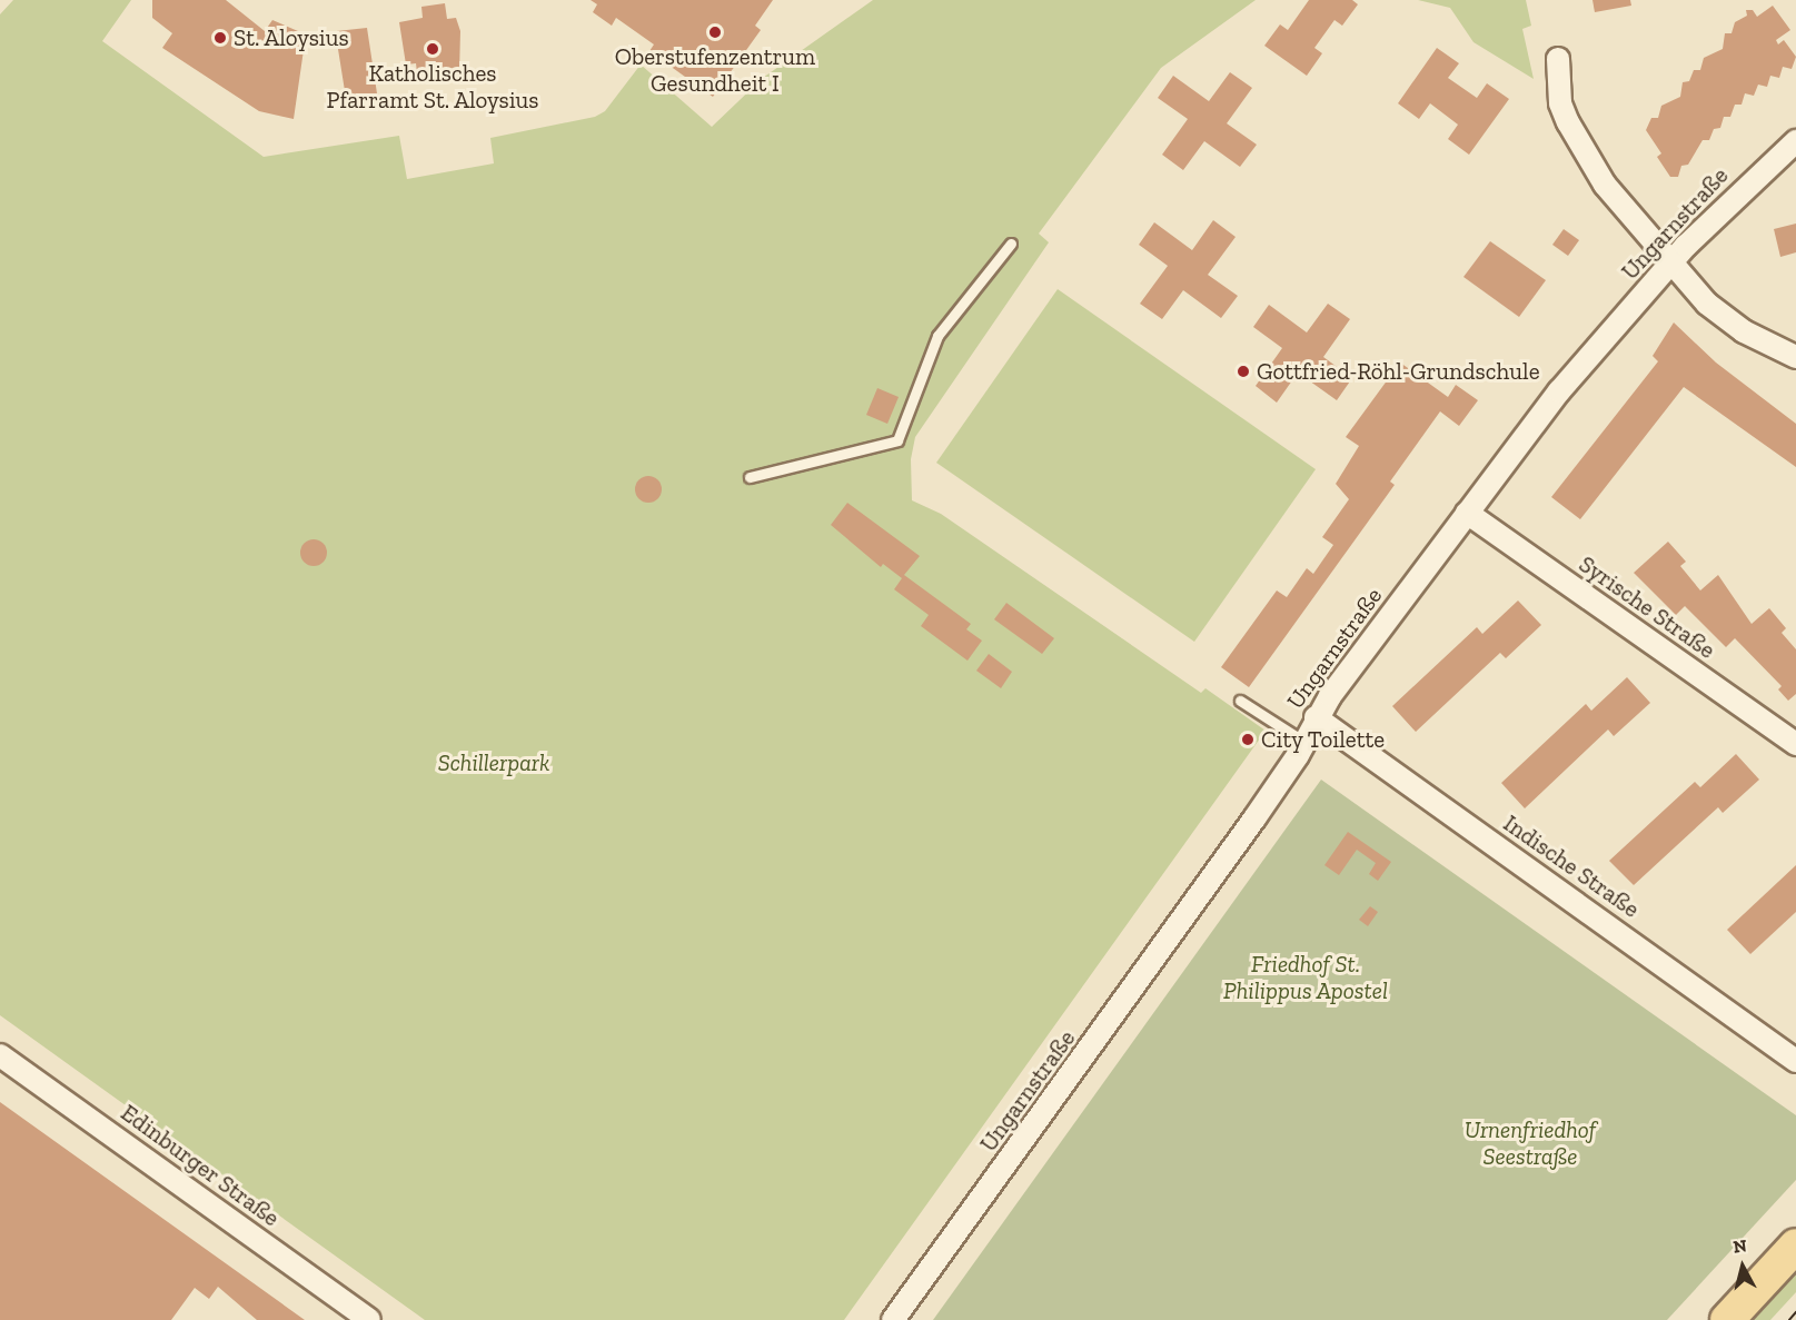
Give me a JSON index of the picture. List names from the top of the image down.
{
  "streets": {
    "street": [
      "Ungarnstraße",
      "Syrische Straße",
      "Indische Straße",
      "Edinburger Straße"
    ]
  },
  "crossings": [
    ["Ungarnstraße", "Syrische Straße"],
    ["Ungarnstraße", "Indische Straße"]
  ],
  "parks": ["Schillerpark", "Friedhof St. Philippus Apostel", "Urnenfriedhof Seestraße"],
  "places": [
    "Oberstufenzentrum Gesundheit I",
    "St. Aloysius",
    "Katholisches Pfarramt St. Aloysius",
    "Gottfried-Röhl-Grundschule",
    "City Toilette"
  ],
  "north": "top"
}
